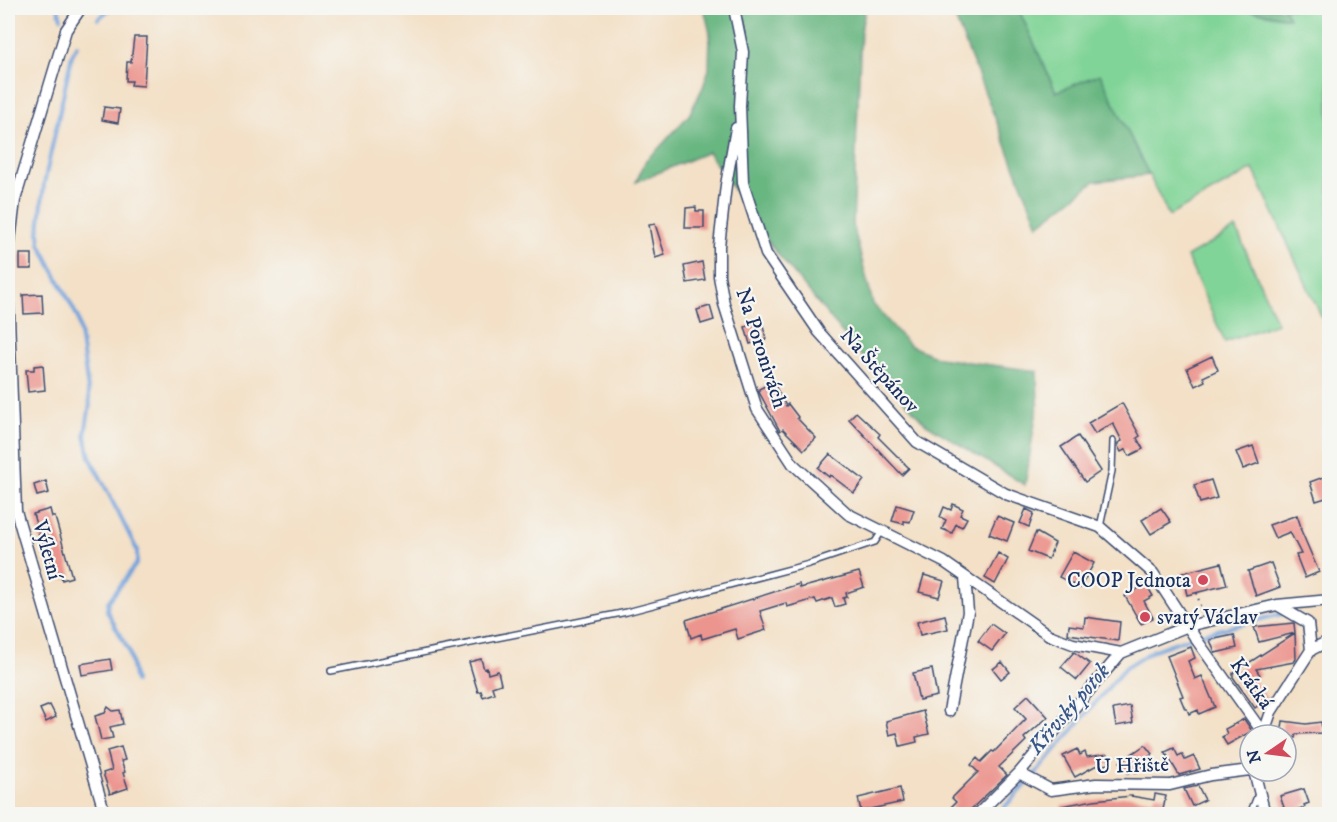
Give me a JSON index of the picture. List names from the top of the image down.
{
  "streets": {
    "street": [
      "Na Poronivách",
      "Na Štěpánov",
      "Výletní",
      "Krátká",
      "U Hřiště"
    ]
  },
  "crossings": [
    ["Na Poronivách", "Na Štěpánov"],
    ["Na Štěpánov", "Krátká"]
  ],
  "water": ["Křivský potok"],
  "places": ["COOP Jednota", "svatý Václav"],
  "north": "left"
}
